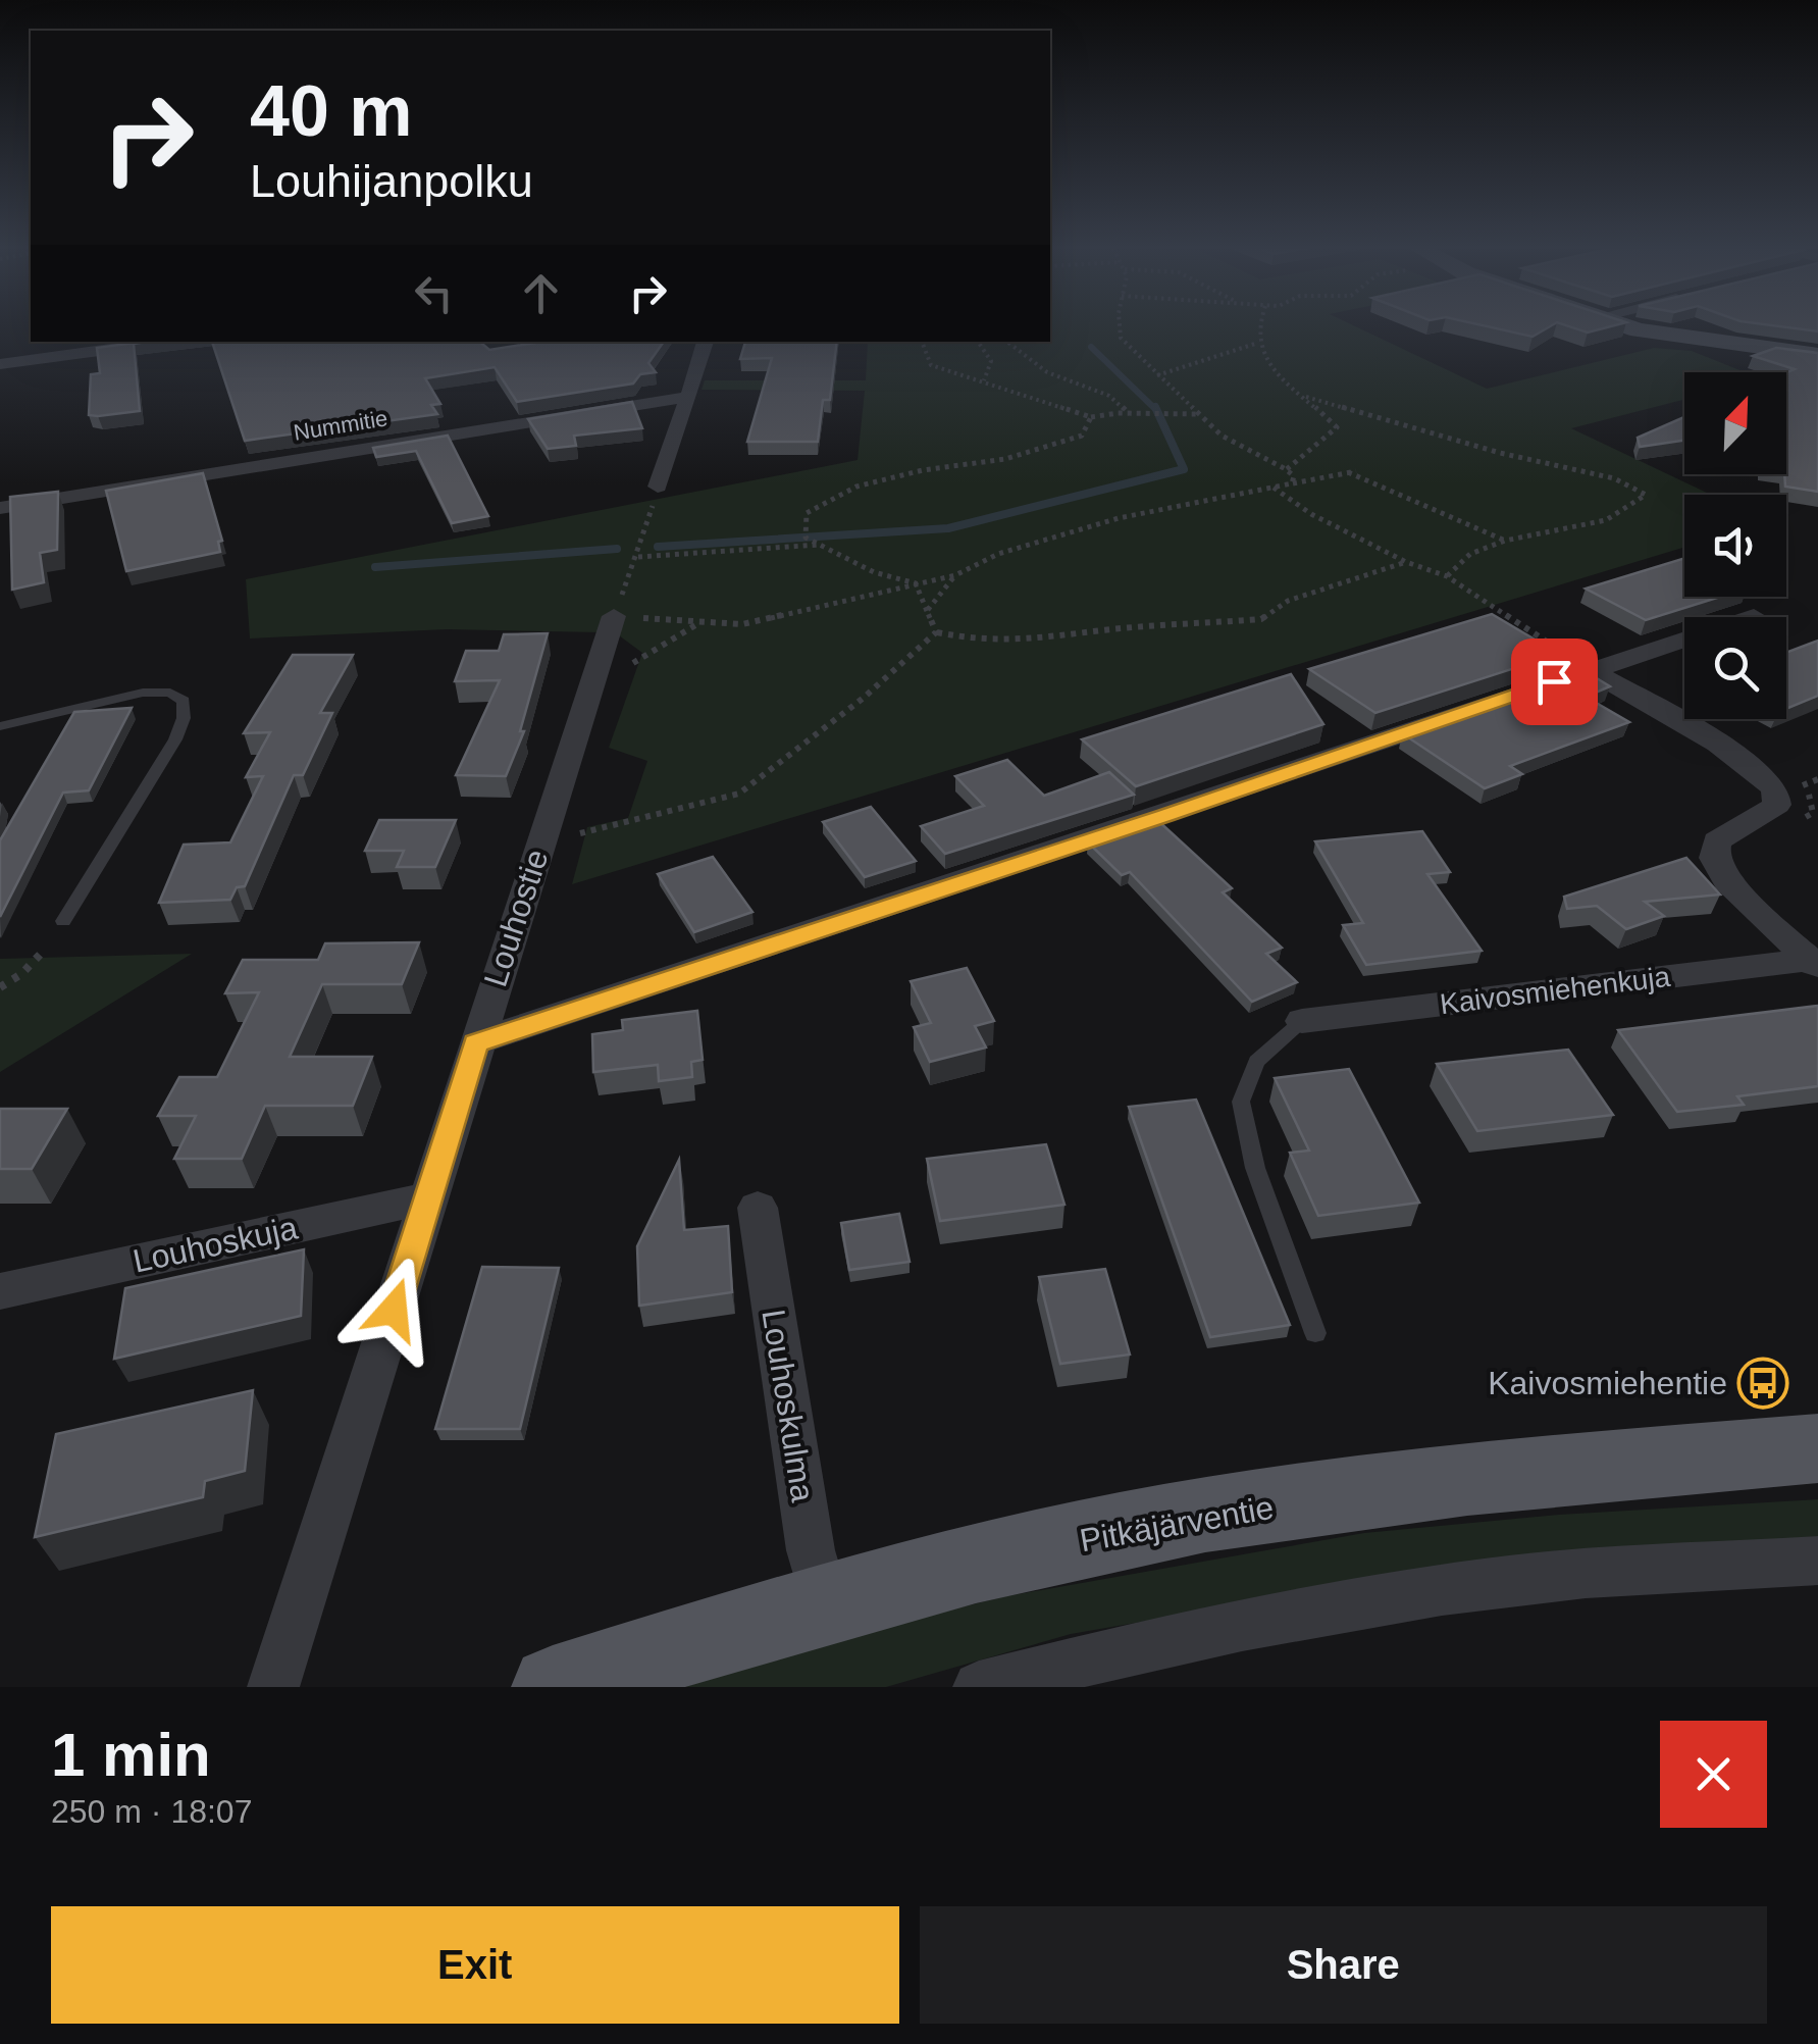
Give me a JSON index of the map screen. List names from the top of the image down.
{
  "streets": {
    "main road": ["Pitkäjärventie"],
    "street": [
      "Nummitie",
      "Louhostie",
      "Kaivosmiehenkuja",
      "Louhoskuja",
      "Louhoskulma"
    ]
  },
  "crossings": [
    ["Louhostie", "Louhoskuja"],
    ["Louhoskulma", "Pitkäjärventie"]
  ],
  "places": {
    "bus stop": ["Kaivosmiehentie"]
  },
  "north": "top right",
  "page": {
    "turn": ["40 m", "Louhijanpolku"],
    "heading": ["1 min", "250 m · 18:07"],
    "buttons": ["Exit", "Share"]
  }
}
